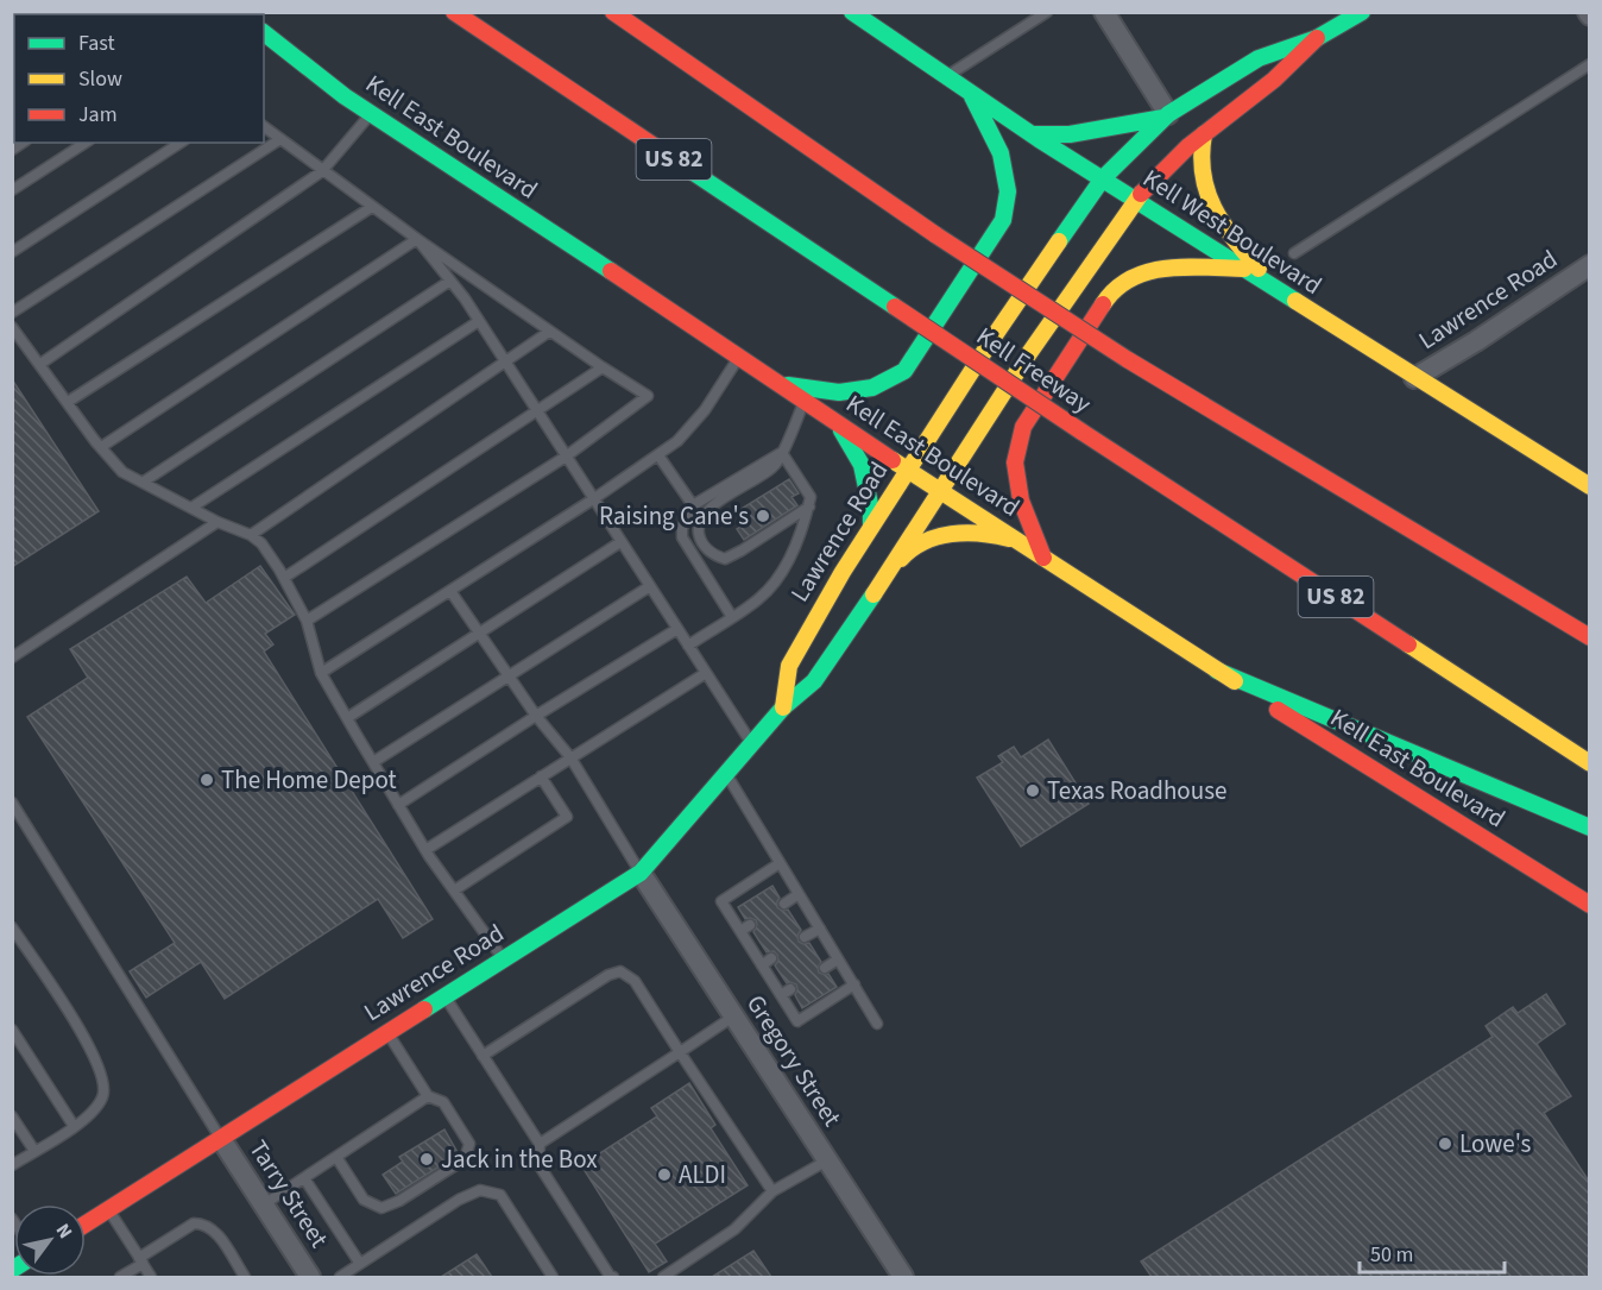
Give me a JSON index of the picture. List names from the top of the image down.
{
  "streets": {
    "main road": [
      "Kell East Boulevard",
      "US 82",
      "Kell West Boulevard",
      "Lawrence Road",
      "Kell Freeway"
    ],
    "street": ["Gregory Street", "Tarry Street"]
  },
  "crossings": [
    ["Kell East Boulevard", "Lawrence Road"],
    ["Kell West Boulevard", "Lawrence Road"],
    ["Lawrence Road", "Gregory Street"],
    ["Lawrence Road", "Tarry Street"]
  ],
  "places": [
    "Raising Cane's",
    "The Home Depot",
    "Texas Roadhouse",
    "Lowe's",
    "Jack in the Box",
    "ALDI"
  ],
  "legend": ["Fast", "Slow", "Jam"],
  "scale_bar": "50 m",
  "north": "top right"
}
